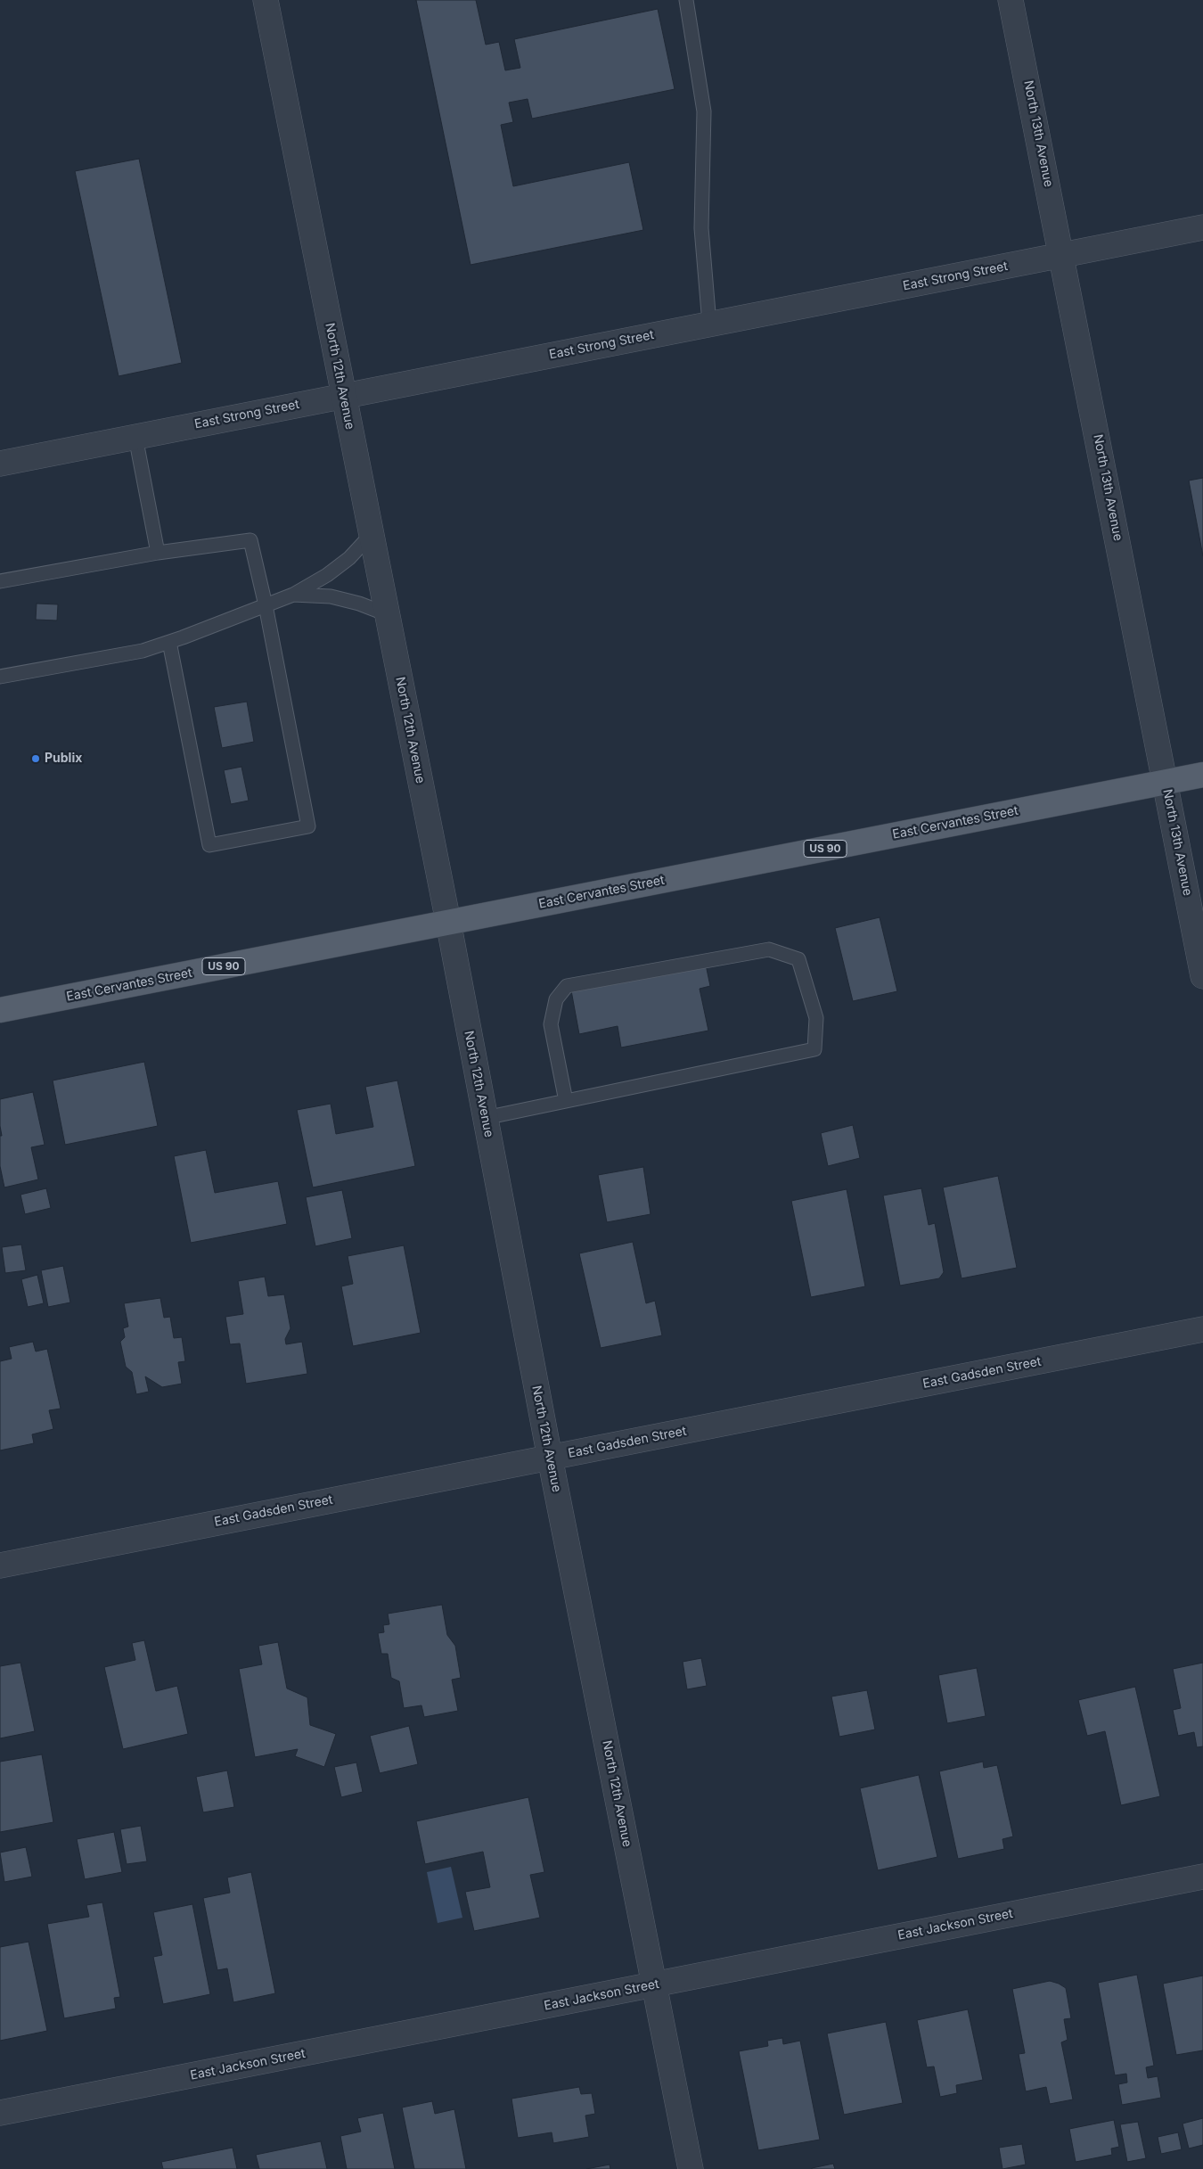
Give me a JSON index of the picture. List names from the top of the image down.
{
  "streets": {
    "main road": ["East Cervantes Street", "US 90"],
    "street": [
      "North 13th Avenue",
      "East Strong Street",
      "North 12th Avenue",
      "East Gadsden Street",
      "East Jackson Street"
    ]
  },
  "crossings": [
    ["North 13th Avenue", "East Strong Street"],
    ["North 13th Avenue", "East Cervantes Street"],
    ["East Strong Street", "North 12th Avenue"],
    ["North 12th Avenue", "East Cervantes Street"],
    ["North 12th Avenue", "East Gadsden Street"],
    ["North 12th Avenue", "East Jackson Street"]
  ],
  "places": ["Publix"]
}
